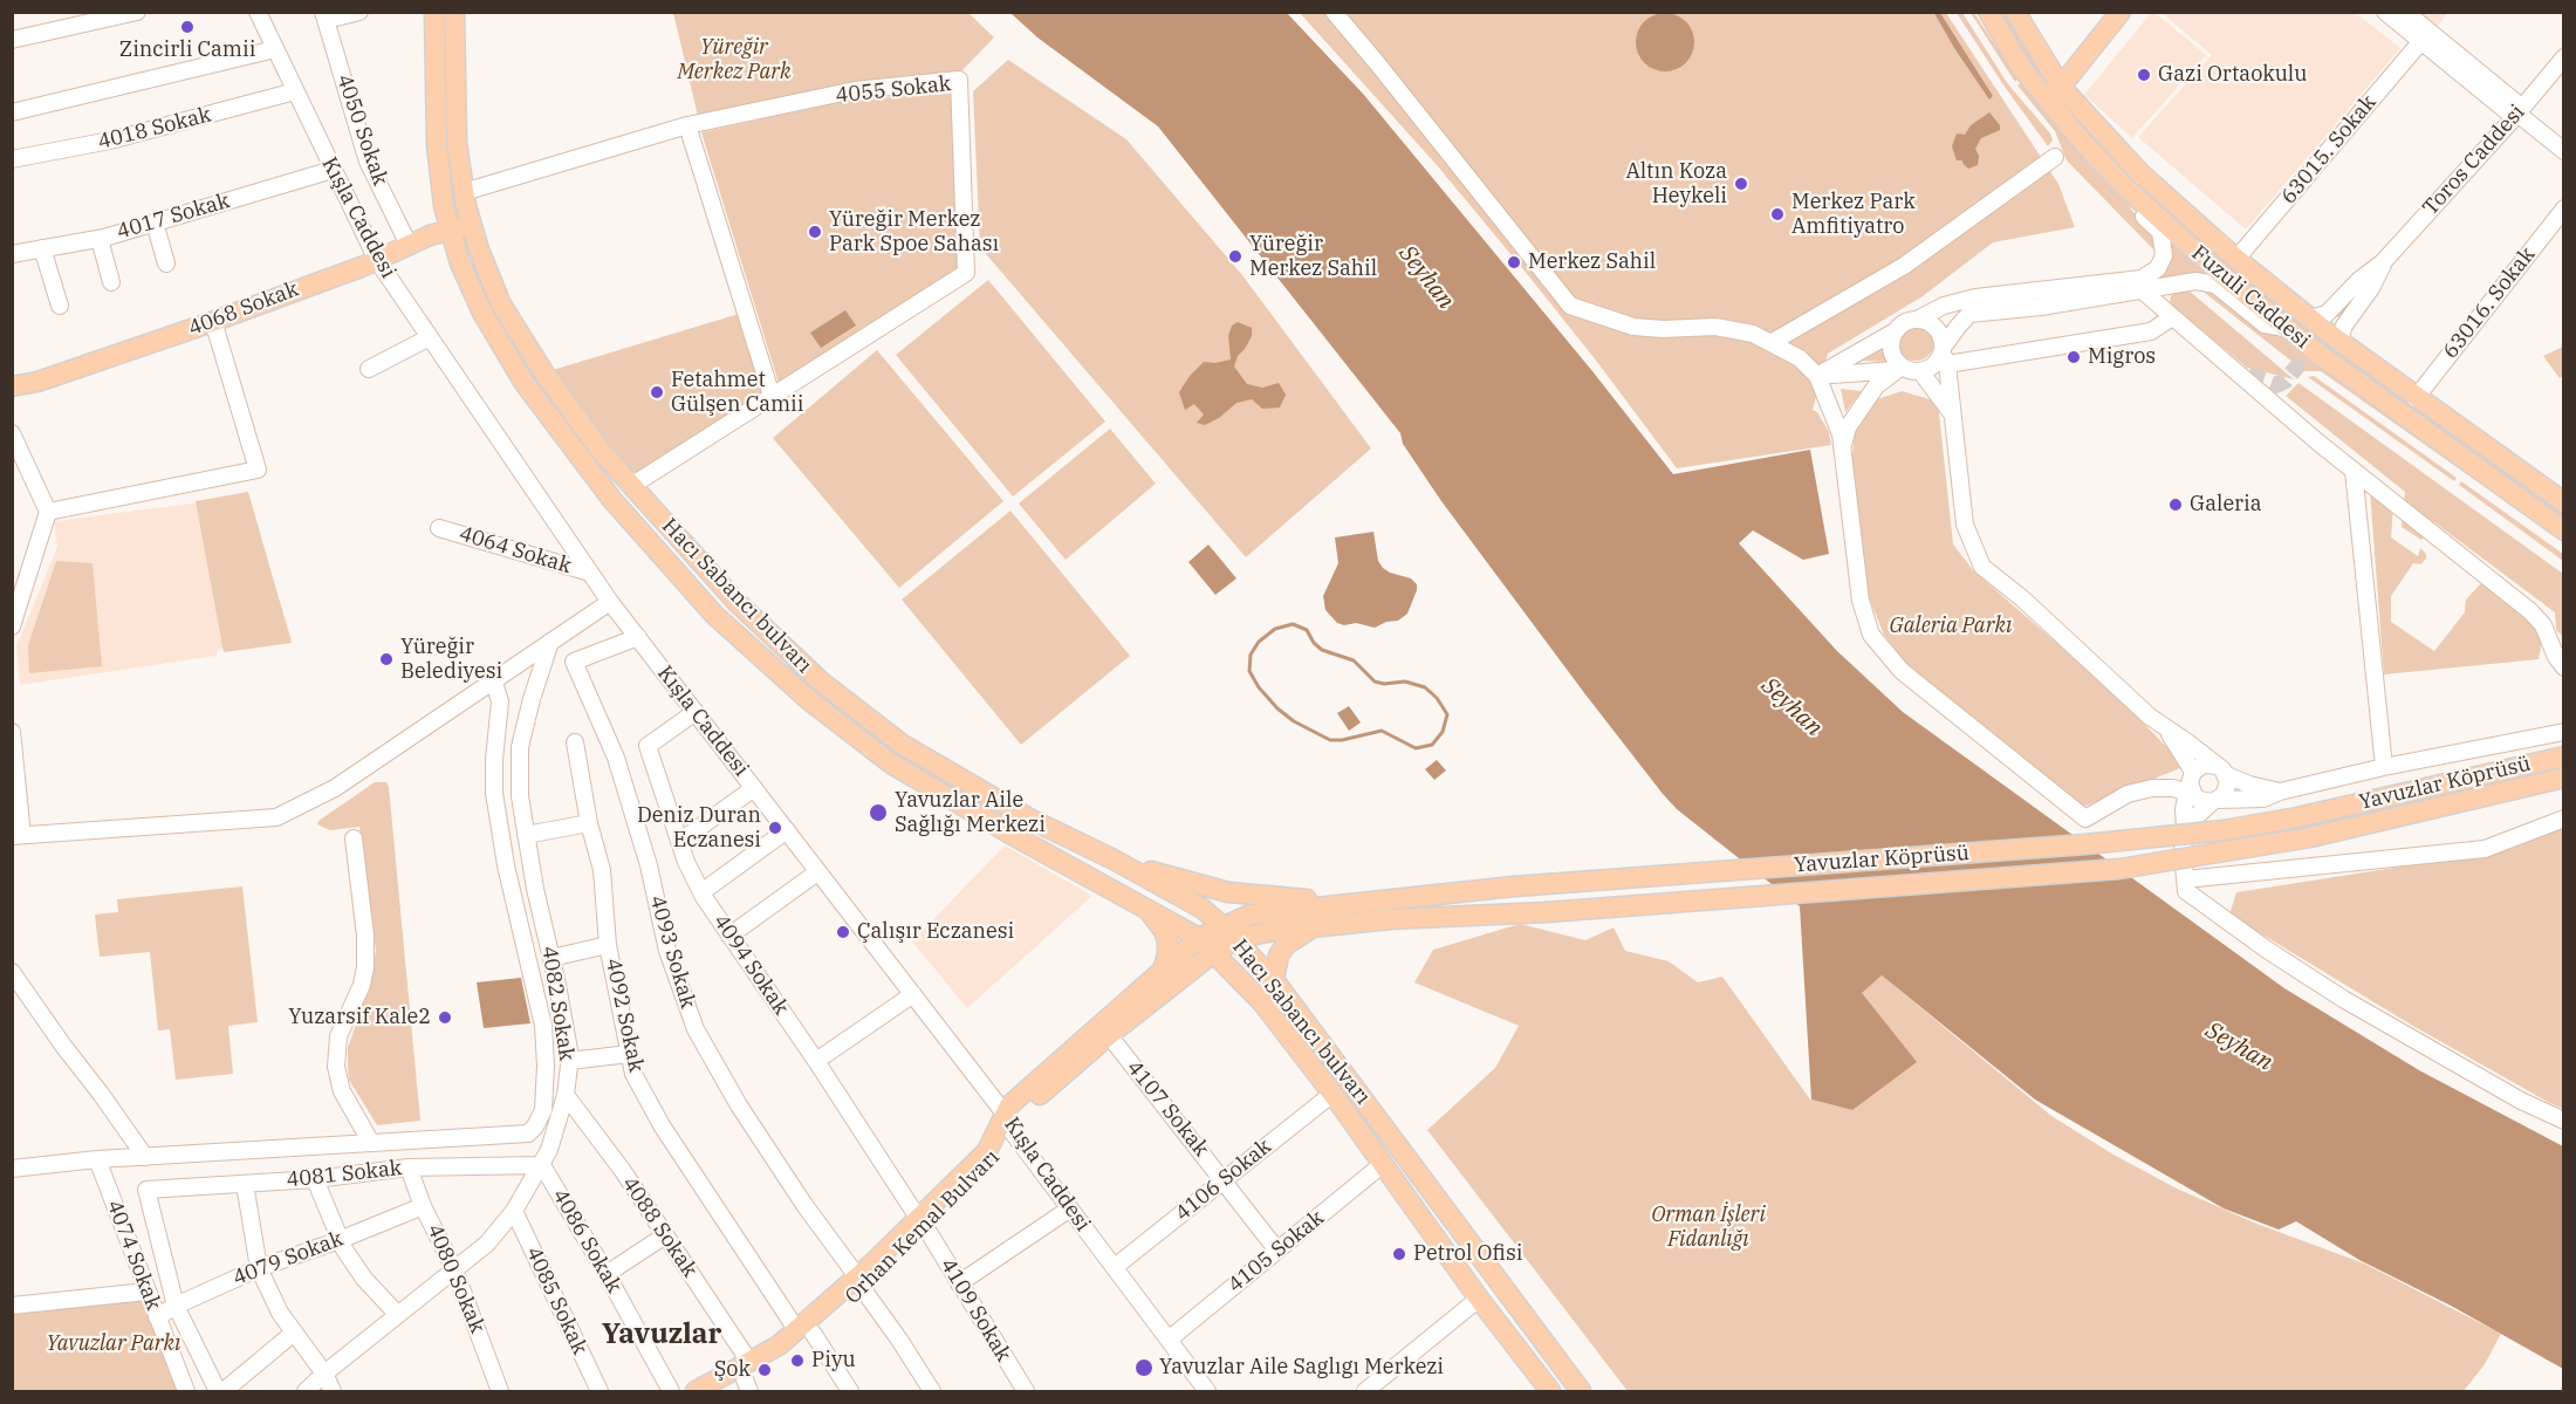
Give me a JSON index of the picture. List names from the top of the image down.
{
  "streets": {
    "main road": [
      "Fuzuli Caddesi",
      "4068 Sokak",
      "Hacı Sabancı bulvarı",
      "Yavuzlar Köprüsü",
      "Orhan Kemal Bulvarı"
    ],
    "street": [
      "4055 Sokak",
      "4018 Sokak",
      "4050 Sokak",
      "63015. Sokak",
      "Toros Caddesi",
      "4017 Sokak",
      "Kışla Caddesi",
      "63016. Sokak",
      "4064 Sokak",
      "4093 Sokak",
      "4094 Sokak",
      "4082 Sokak",
      "4092 Sokak",
      "4107 Sokak",
      "4081 Sokak",
      "4106 Sokak",
      "4088 Sokak",
      "4086 Sokak",
      "4105 Sokak",
      "4074 Sokak",
      "4079 Sokak",
      "4080 Sokak",
      "4085 Sokak",
      "4109 Sokak"
    ]
  },
  "crossings": [
    ["4055 Sokak", "Hacı Sabancı bulvarı"],
    ["4018 Sokak", "Kışla Caddesi"],
    ["4050 Sokak", "4068 Sokak"],
    ["63015. Sokak", "Fuzuli Caddesi"],
    ["Toros Caddesi", "Fuzuli Caddesi"],
    ["4017 Sokak", "Kışla Caddesi"],
    ["Kışla Caddesi", "4068 Sokak"],
    ["Kışla Caddesi", "4064 Sokak"],
    ["Kışla Caddesi", "4093 Sokak"],
    ["Kışla Caddesi", "4094 Sokak"],
    ["Kışla Caddesi", "4106 Sokak"],
    ["Kışla Caddesi", "Orhan Kemal Bulvarı"],
    ["Kışla Caddesi", "4105 Sokak"],
    ["Fuzuli Caddesi", "63016. Sokak"],
    ["4068 Sokak", "Hacı Sabancı bulvarı"],
    ["Hacı Sabancı bulvarı", "Yavuzlar Köprüsü"],
    ["Hacı Sabancı bulvarı", "4106 Sokak"],
    ["Hacı Sabancı bulvarı", "Orhan Kemal Bulvarı"],
    ["Hacı Sabancı bulvarı", "4105 Sokak"],
    ["Yavuzlar Köprüsü", "Orhan Kemal Bulvarı"],
    ["4093 Sokak", "Orhan Kemal Bulvarı"],
    ["4094 Sokak", "Orhan Kemal Bulvarı"],
    ["4094 Sokak", "4109 Sokak"],
    ["4082 Sokak", "4081 Sokak"],
    ["4082 Sokak", "4088 Sokak"],
    ["4082 Sokak", "4086 Sokak"],
    ["4082 Sokak", "4080 Sokak"],
    ["4082 Sokak", "4085 Sokak"],
    ["4092 Sokak", "Orhan Kemal Bulvarı"],
    ["4107 Sokak", "4106 Sokak"],
    ["4107 Sokak", "Orhan Kemal Bulvarı"],
    ["4107 Sokak", "4105 Sokak"],
    ["4081 Sokak", "4086 Sokak"],
    ["4081 Sokak", "4079 Sokak"],
    ["4081 Sokak", "4080 Sokak"],
    ["4088 Sokak", "Orhan Kemal Bulvarı"],
    ["Orhan Kemal Bulvarı", "4109 Sokak"],
    ["4074 Sokak", "4079 Sokak"],
    ["4079 Sokak", "4080 Sokak"]
  ],
  "districts": ["Yavuzlar"],
  "water": ["Seyhan"],
  "parks": [
    "Yüreğir Merkez Park",
    "Galeria Parkı",
    "Orman İşleri Fidanlığı",
    "Yavuzlar Parkı"
  ],
  "places": [
    "Zincirli Camii",
    "Gazi Ortaokulu",
    "Altın Koza Heykeli",
    "Merkez Park Amfitiyatro",
    "Yüreğir Merkez Park Spoe Sahası",
    "Yüreğir Merkez Sahil",
    "Merkez Sahil",
    "Migros",
    "Fetahmet Gülşen Camii",
    "Galeria",
    "Yüreğir Belediyesi",
    "Yavuzlar Aile Sağlığı Merkezi",
    "Deniz Duran Eczanesi",
    "Çalışır Eczanesi",
    "Yuzarsif Kale2",
    "Petrol Ofisi",
    "Piyu",
    "Yavuzlar Aile Saglıgı Merkezi",
    "Şok"
  ]
}
